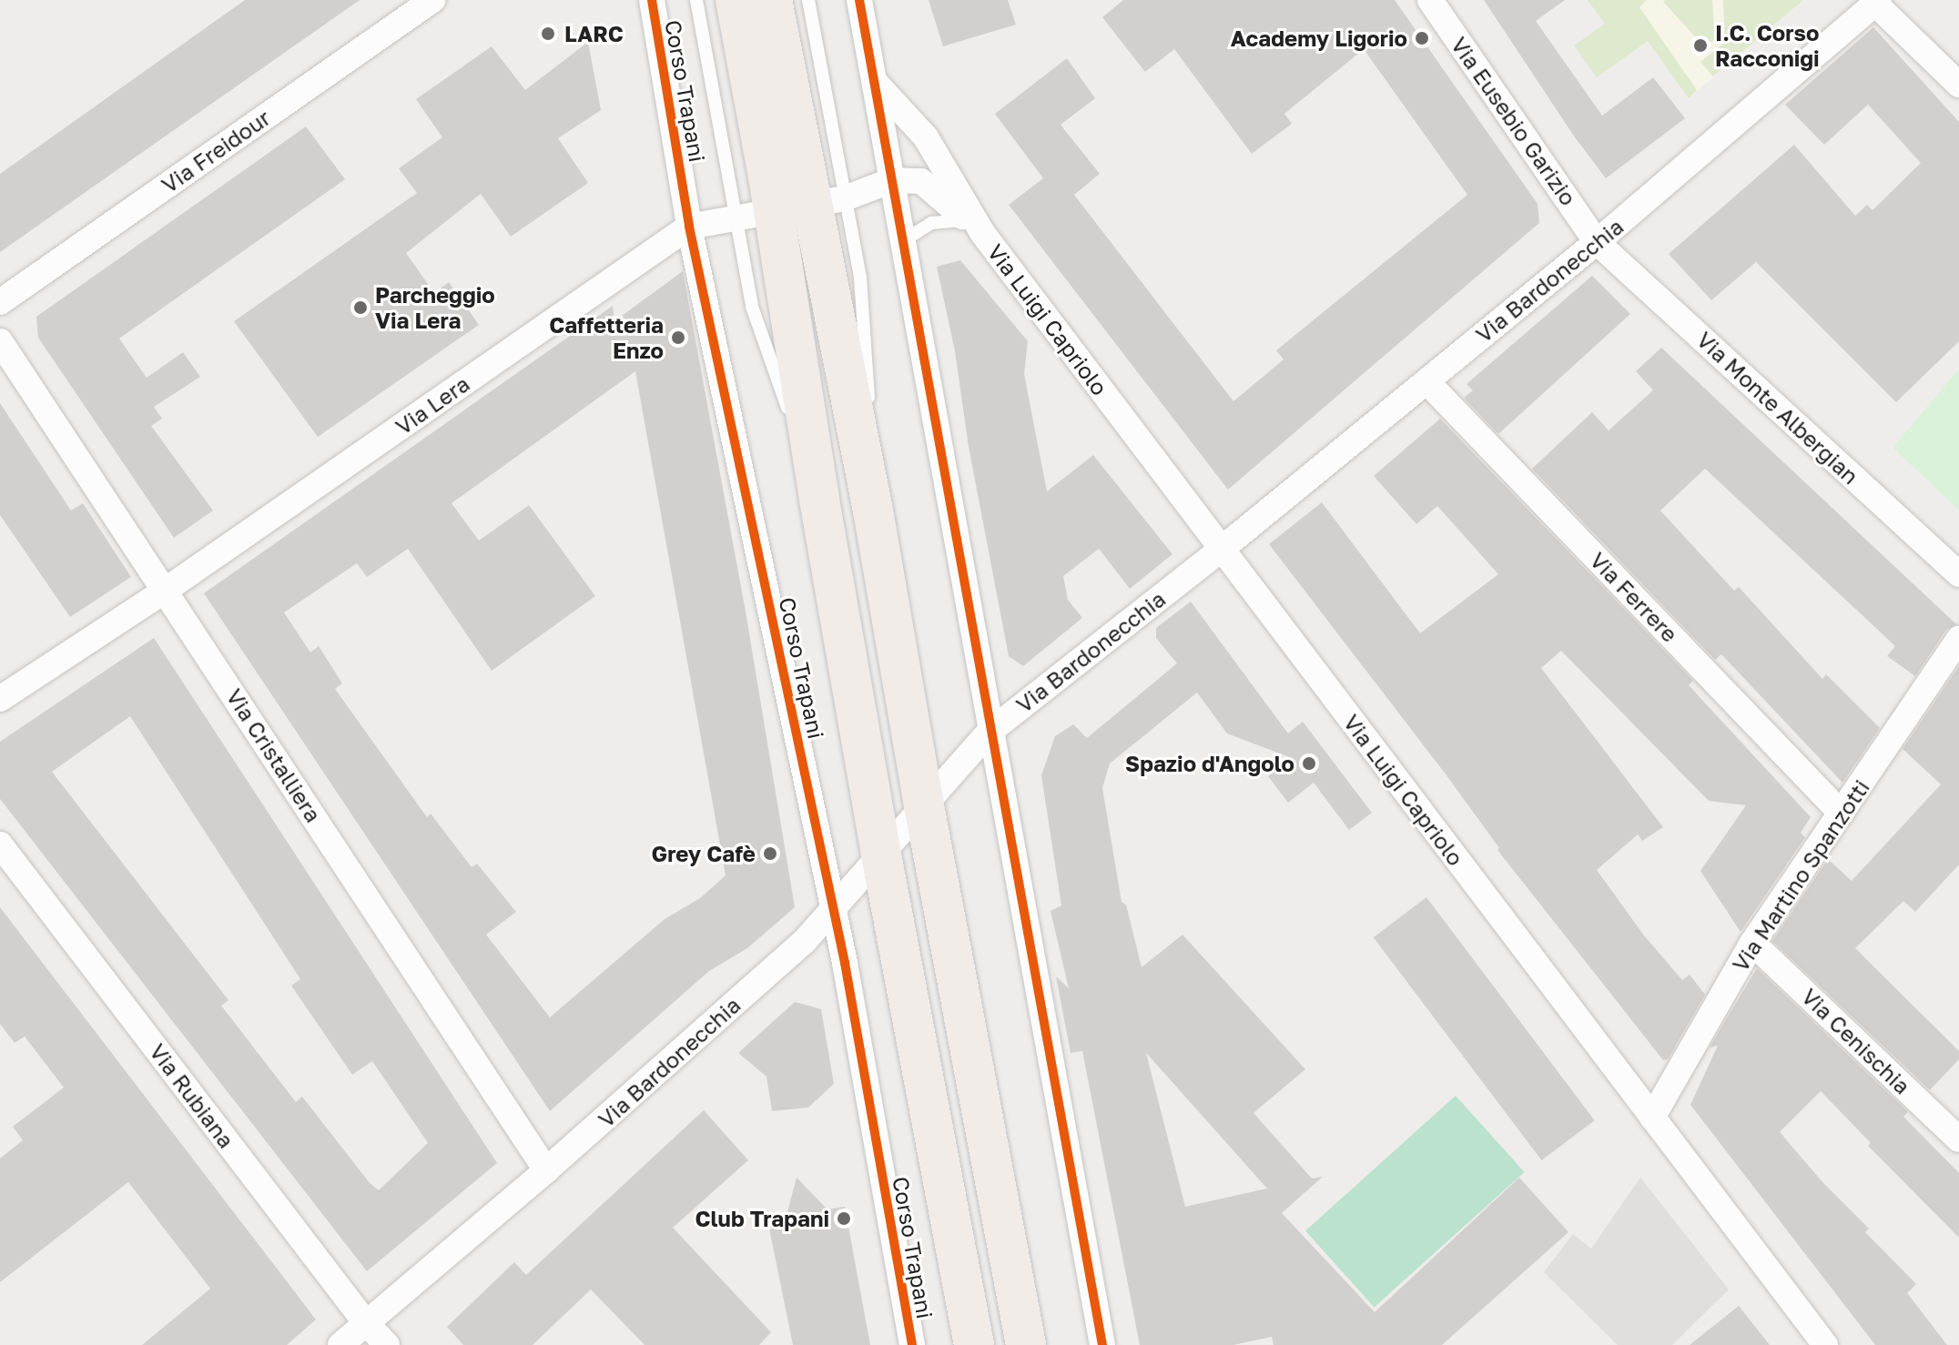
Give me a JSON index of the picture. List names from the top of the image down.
{
  "streets": {
    "main road": ["Corso Trapani"],
    "street": [
      "Via Eusebio Garizio",
      "Via Freidour",
      "Via Bardonecchia",
      "Via Luigi Capriolo",
      "Via Lera",
      "Via Monte Albergian",
      "Via Ferrere",
      "Via Cristalliera",
      "Via Martino Spanzotti",
      "Via Cenischia",
      "Via Rubiana"
    ]
  },
  "crossings": [
    ["Corso Trapani", "Via Bardonecchia"],
    ["Corso Trapani", "Via Lera"],
    ["Via Eusebio Garizio", "Via Bardonecchia"],
    ["Via Eusebio Garizio", "Via Monte Albergian"],
    ["Via Bardonecchia", "Via Luigi Capriolo"],
    ["Via Bardonecchia", "Via Monte Albergian"],
    ["Via Bardonecchia", "Via Ferrere"],
    ["Via Bardonecchia", "Via Cristalliera"],
    ["Via Bardonecchia", "Via Rubiana"],
    ["Via Luigi Capriolo", "Via Lera"],
    ["Via Luigi Capriolo", "Via Martino Spanzotti"],
    ["Via Lera", "Via Cristalliera"],
    ["Via Ferrere", "Via Martino Spanzotti"],
    ["Via Martino Spanzotti", "Via Cenischia"]
  ],
  "places": [
    "LARC",
    "Academy Ligorio",
    "I.C. Corso Racconigi",
    "Parcheggio Via Lera",
    "Caffetteria Enzo",
    "Spazio d'Angolo",
    "Grey Cafè",
    "Club Trapani"
  ]
}
